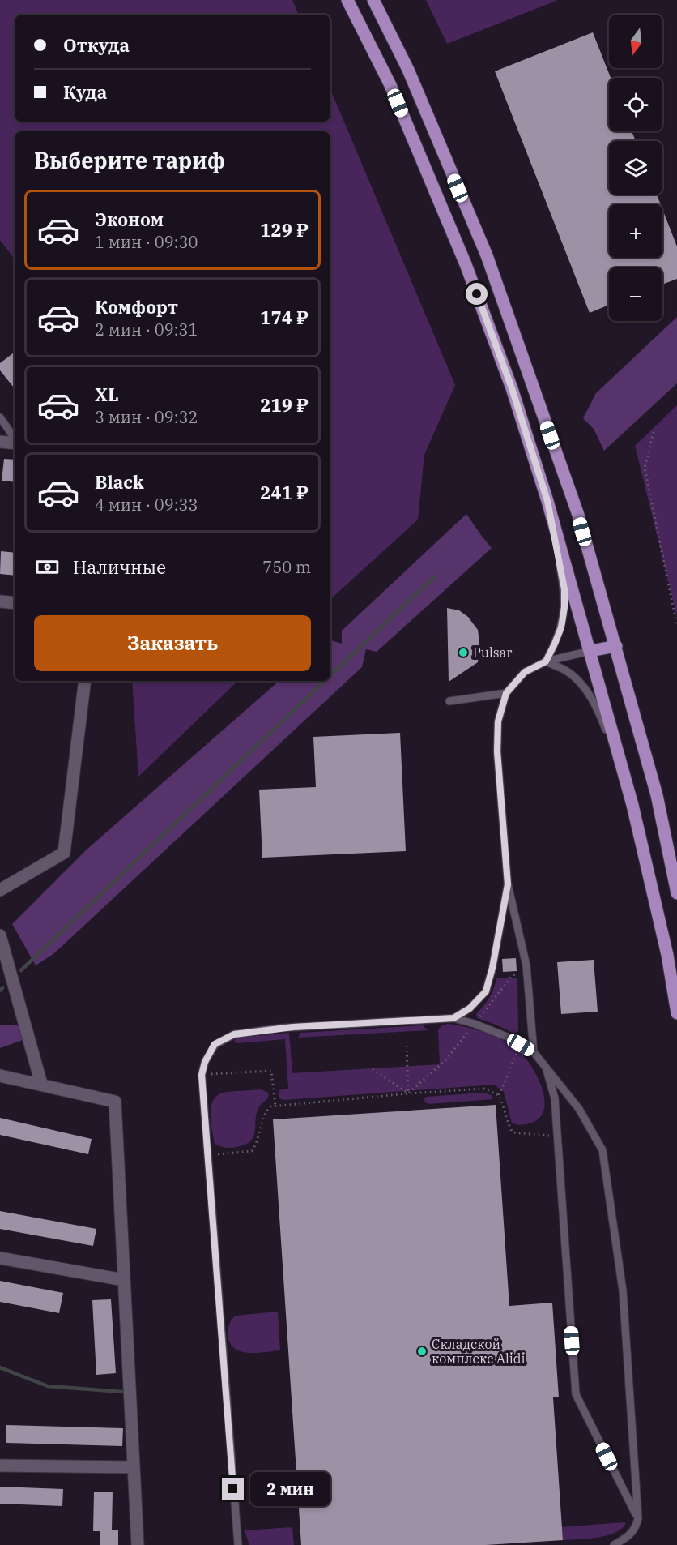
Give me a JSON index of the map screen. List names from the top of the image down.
{
  "places": ["Pulsar", "Складской комплекс Alidi"],
  "north": "bottom",
  "page": {
    "map_buttons": ["+", "−"],
    "banner": ["Откуда", "Куда"],
    "heading": "Выберите тариф",
    "list": [
      {
        "name": "Эконом",
        "note": "1 мин · 09:30",
        "value": "129 ₽"
      },
      {
        "name": "Комфорт",
        "note": "2 мин · 09:31",
        "value": "174 ₽"
      },
      {
        "name": "XL",
        "note": "3 мин · 09:32",
        "value": "219 ₽"
      },
      {
        "name": "Black",
        "note": "4 мин · 09:33",
        "value": "241 ₽"
      }
    ],
    "pay": ["Наличные", "750 m"],
    "buttons": "Заказать",
    "bubble": "2 мин"
  }
}
